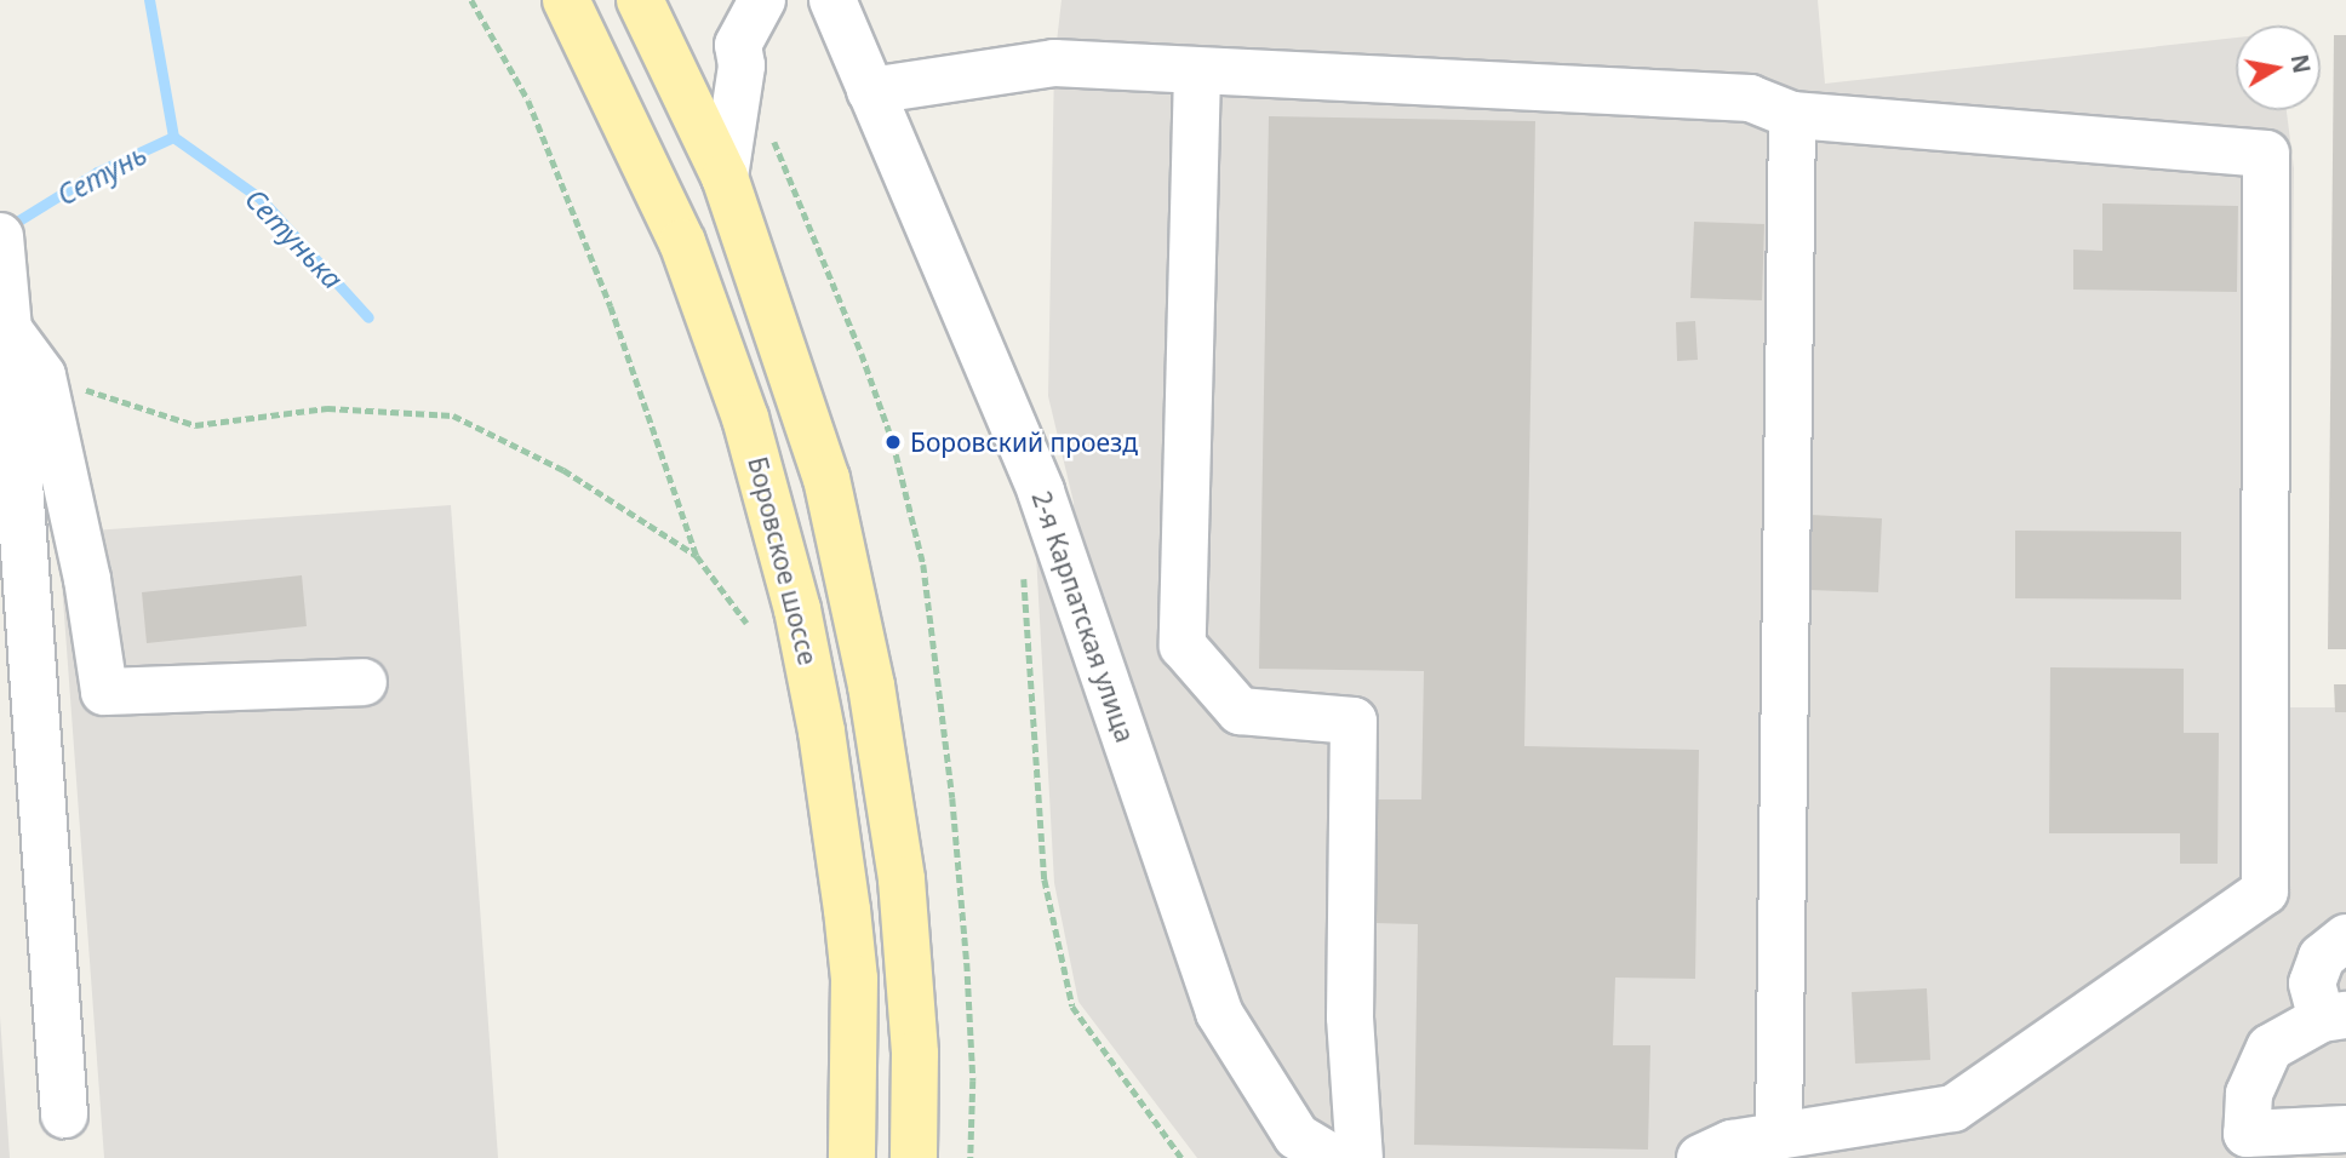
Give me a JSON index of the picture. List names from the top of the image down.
{
  "streets": {
    "main road": ["Боровское шоссе"],
    "street": ["2-я Карпатская улица"]
  },
  "water": ["Сетунь", "Сетунька"],
  "places": ["Боровский проезд"],
  "north": "right"
}
